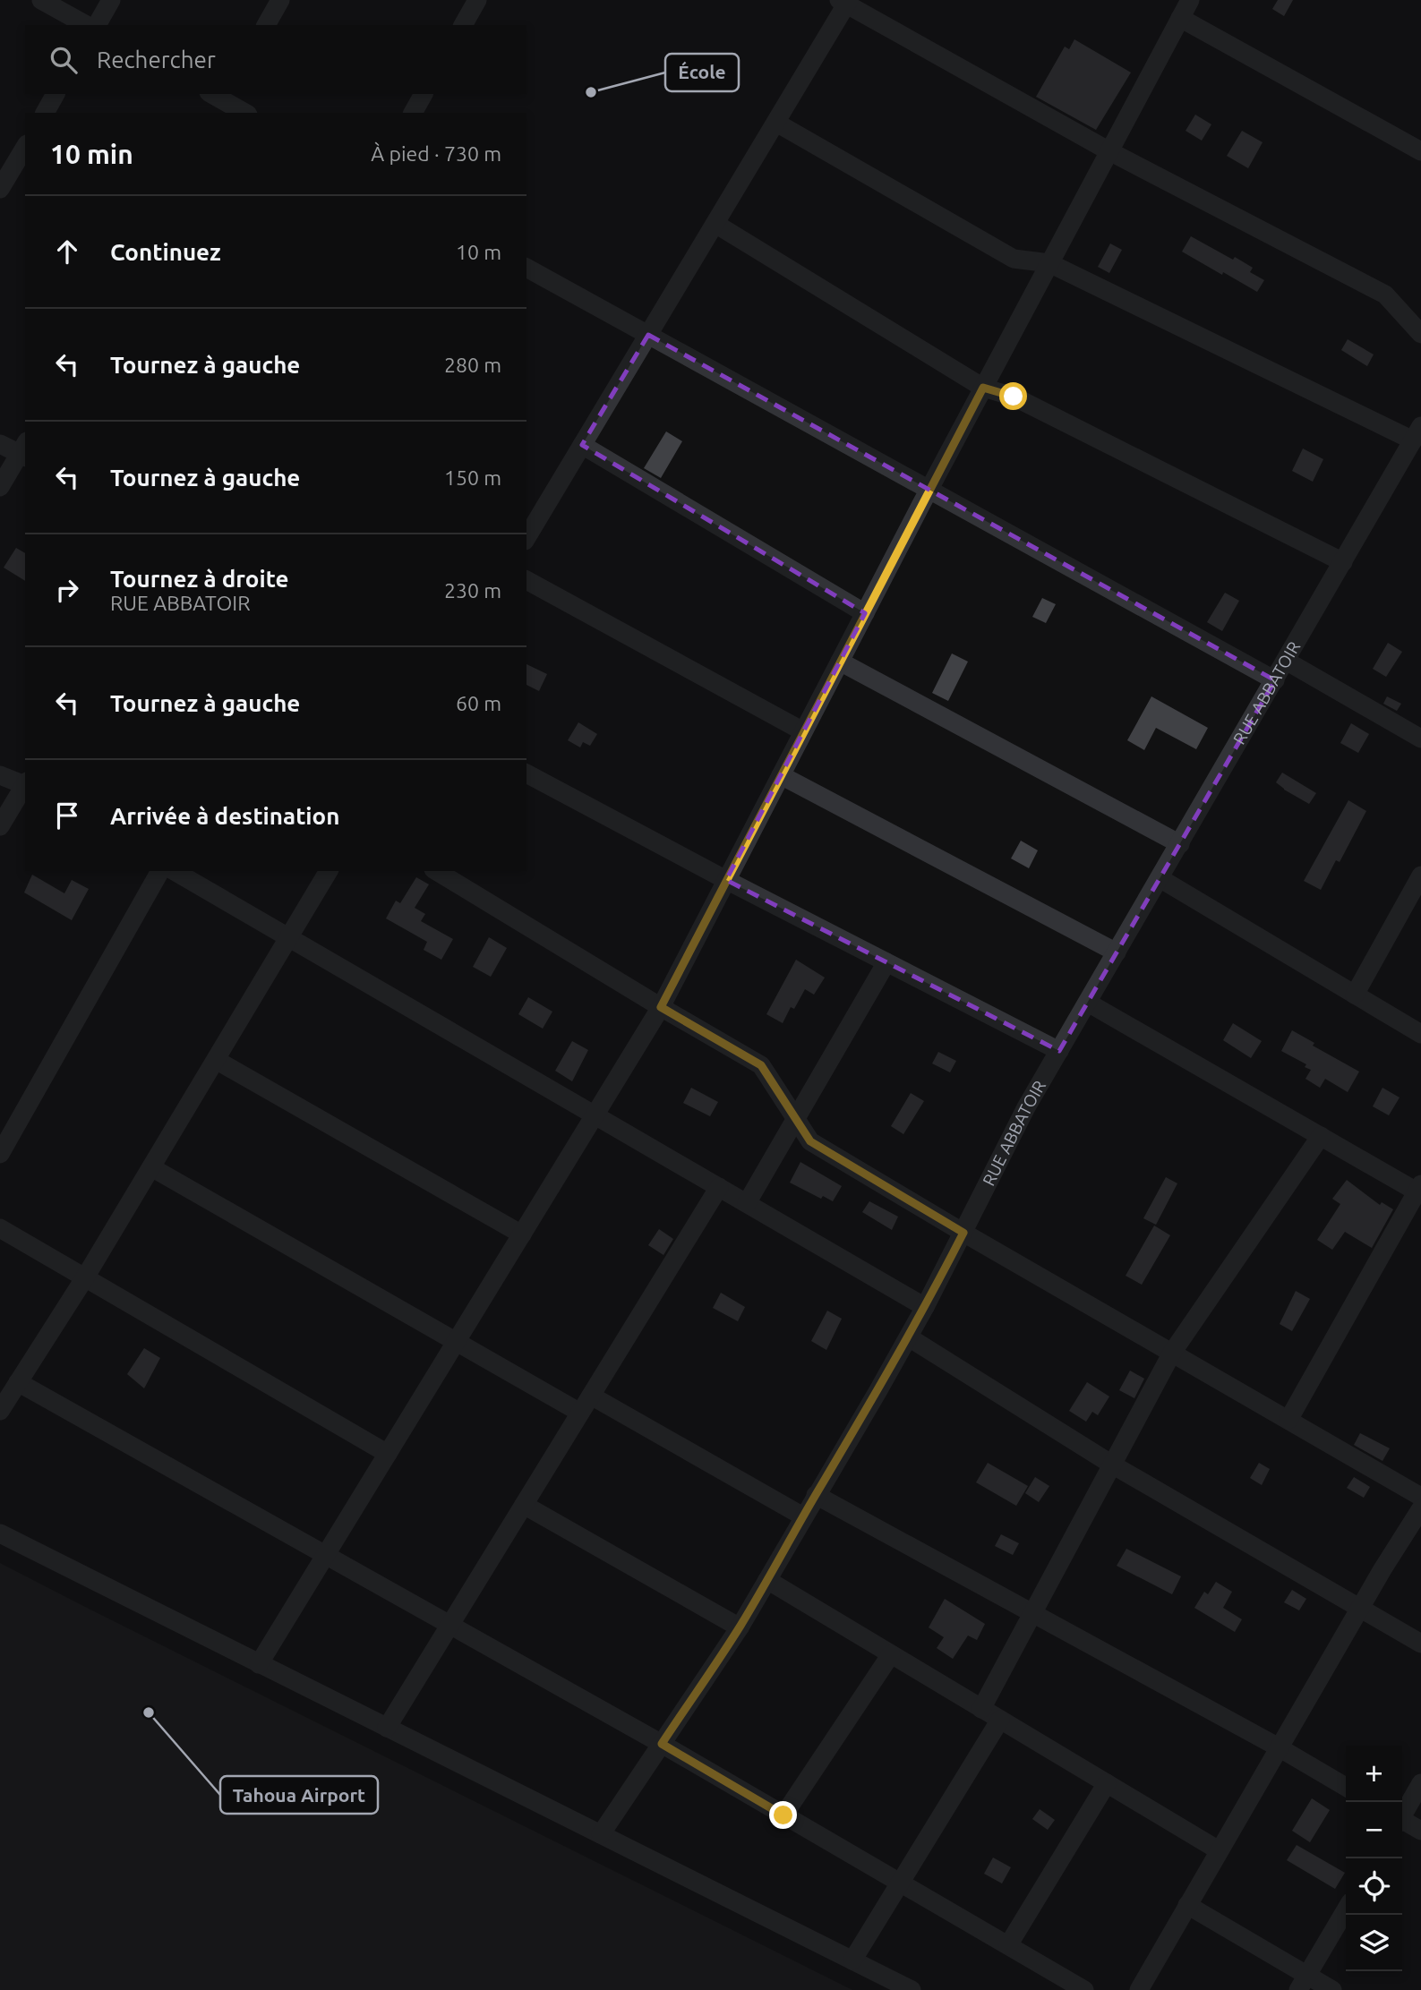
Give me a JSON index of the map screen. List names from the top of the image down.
{
  "streets": {
    "street": ["RUE ABBATOIR"]
  },
  "places": ["École", "Tahoua Airport"],
  "page": {
    "search": "Rechercher",
    "heading": ["10 min", "À pied · 730 m"],
    "list": [
      ["Continuez", "10 m"],
      ["Tournez à gauche", "280 m"],
      ["Tournez à gauche", "150 m"],
      ["Tournez à droite", "RUE ABBATOIR", "230 m"],
      ["Tournez à gauche", "60 m"],
      "Arrivée à destination"
    ],
    "map_buttons": ["+", "−"]
  }
}
